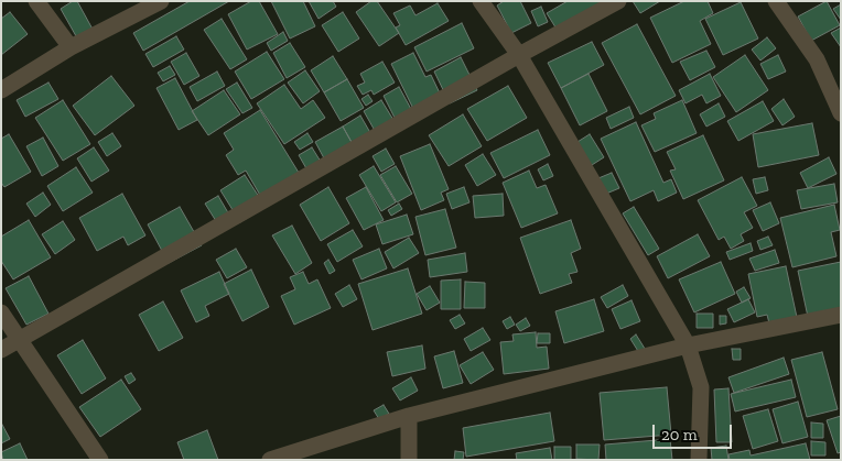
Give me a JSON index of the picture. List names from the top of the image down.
{
  "scale_bar": "20 m"
}
